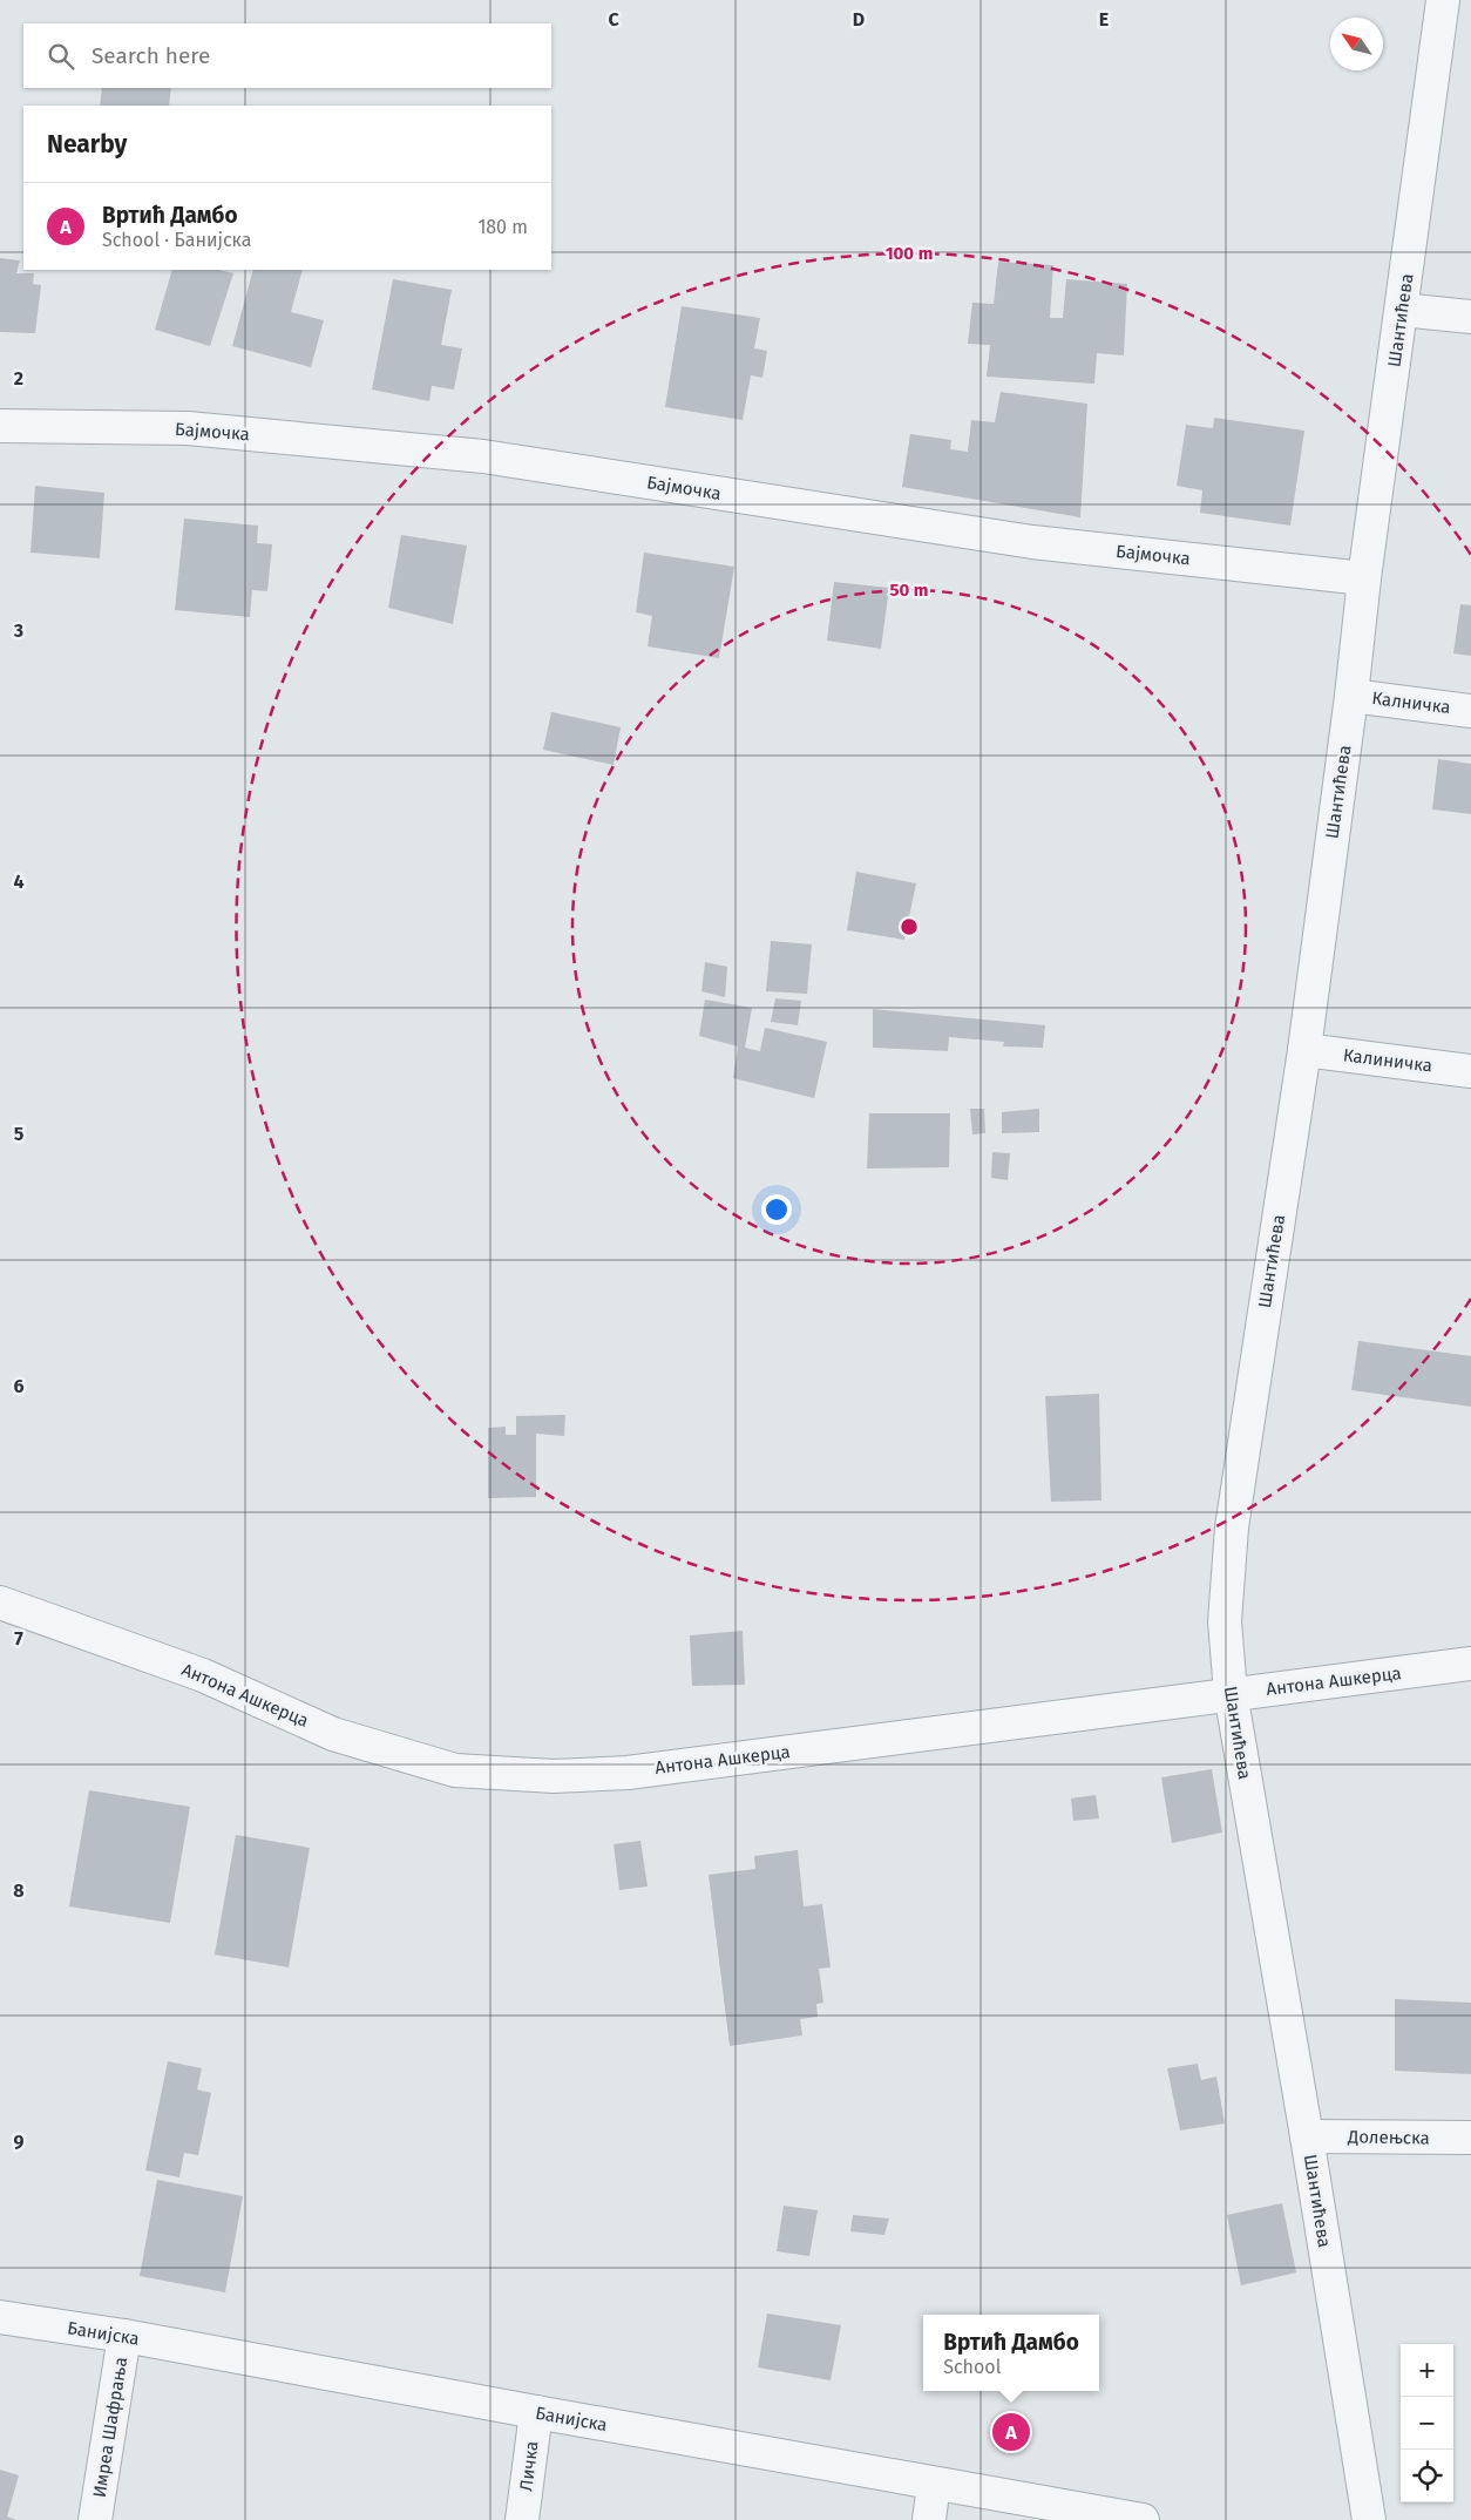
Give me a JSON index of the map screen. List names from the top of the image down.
{
  "streets": {
    "street": [
      "Шантићева",
      "Бајмочка",
      "Калничка",
      "Калиничка",
      "Антона Ашкерца",
      "Долењска",
      "Банијска",
      "Имреа Шафрања",
      "Личка"
    ]
  },
  "crossings": [
    ["Шантићева", "Бајмочка"],
    ["Шантићева", "Калничка"],
    ["Шантићева", "Калиничка"],
    ["Шантићева", "Антона Ашкерца"],
    ["Шантићева", "Долењска"],
    ["Банијска", "Имреа Шафрања"],
    ["Банијска", "Личка"]
  ],
  "north": "top left",
  "page": {
    "search": "Search here",
    "heading": "Nearby",
    "list": [
      {
        "mark": "A",
        "name": "Вртић Дамбо",
        "note": "School · Банијска",
        "value": "180 m"
      }
    ],
    "popup": ["Вртић Дамбо", "School"],
    "map_buttons": ["+", "−"],
    "pins": "A"
  },
  "grid": {
    "columns": ["C", "D", "E"],
    "rows": [
      "2",
      "3",
      "4",
      "5",
      "6",
      "7",
      "8",
      "9"
    ]
  },
  "rings": ["100 m", "50 m"]
}
